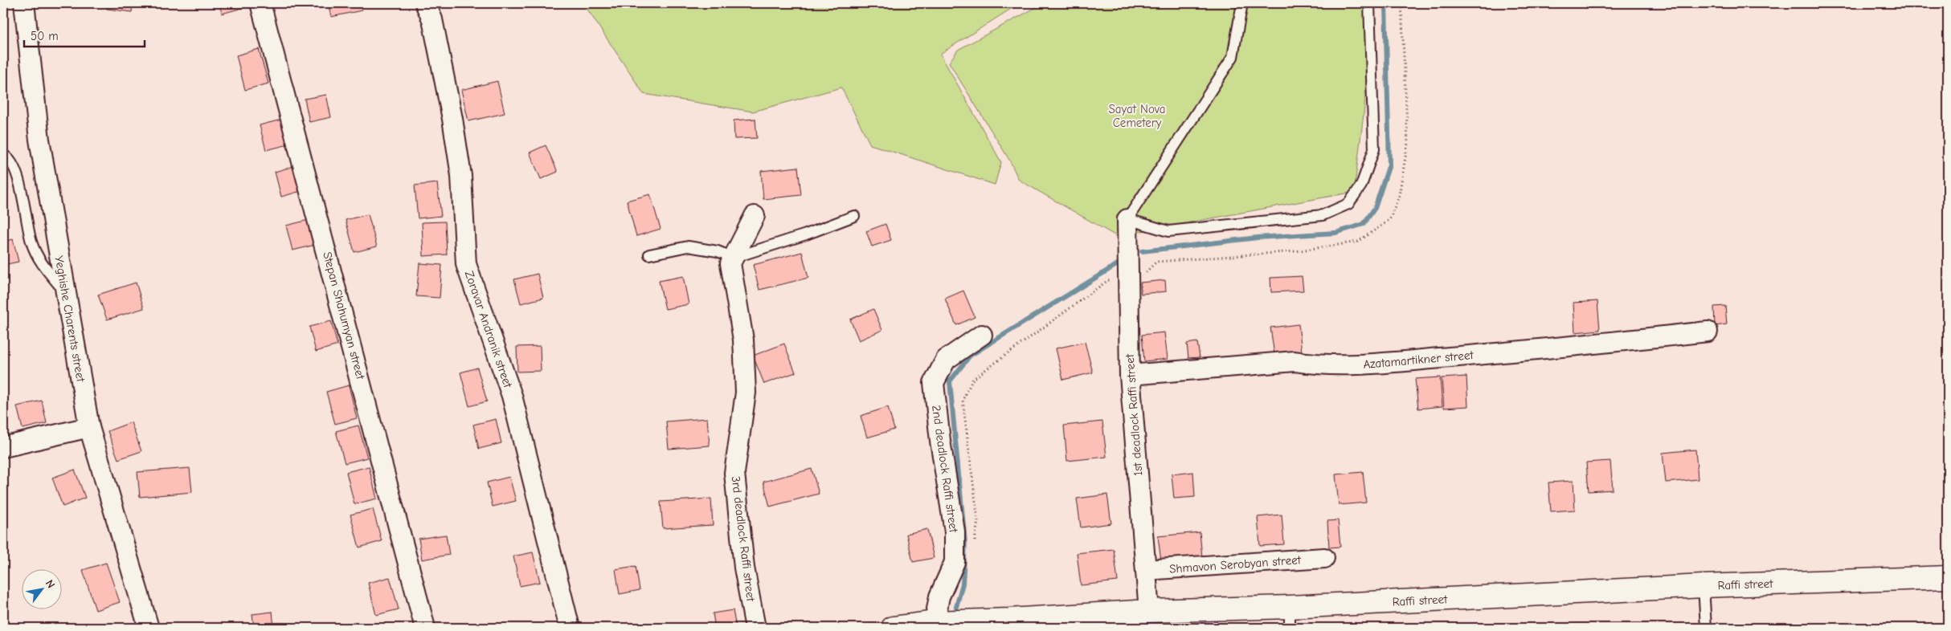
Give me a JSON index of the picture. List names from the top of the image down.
{
  "streets": {
    "main road": ["Raffi street"],
    "street": [
      "Stepan Shahumyan street",
      "Yeghishe Charents street",
      "Zoravar Andranik street",
      "Azatamartikner street",
      "1st deadlock Raffi street",
      "2nd deadlock Raffi street",
      "3rd deadlock Raffi street",
      "Shmavon Serobyan street"
    ]
  },
  "crossings": [
    ["Azatamartikner street", "1st deadlock Raffi street"],
    ["1st deadlock Raffi street", "Shmavon Serobyan street"],
    ["1st deadlock Raffi street", "Raffi street"],
    ["2nd deadlock Raffi street", "Raffi street"]
  ],
  "parks": ["Sayat Nova Cemetery"],
  "scale_bar": "50 m",
  "north": "top right"
}
